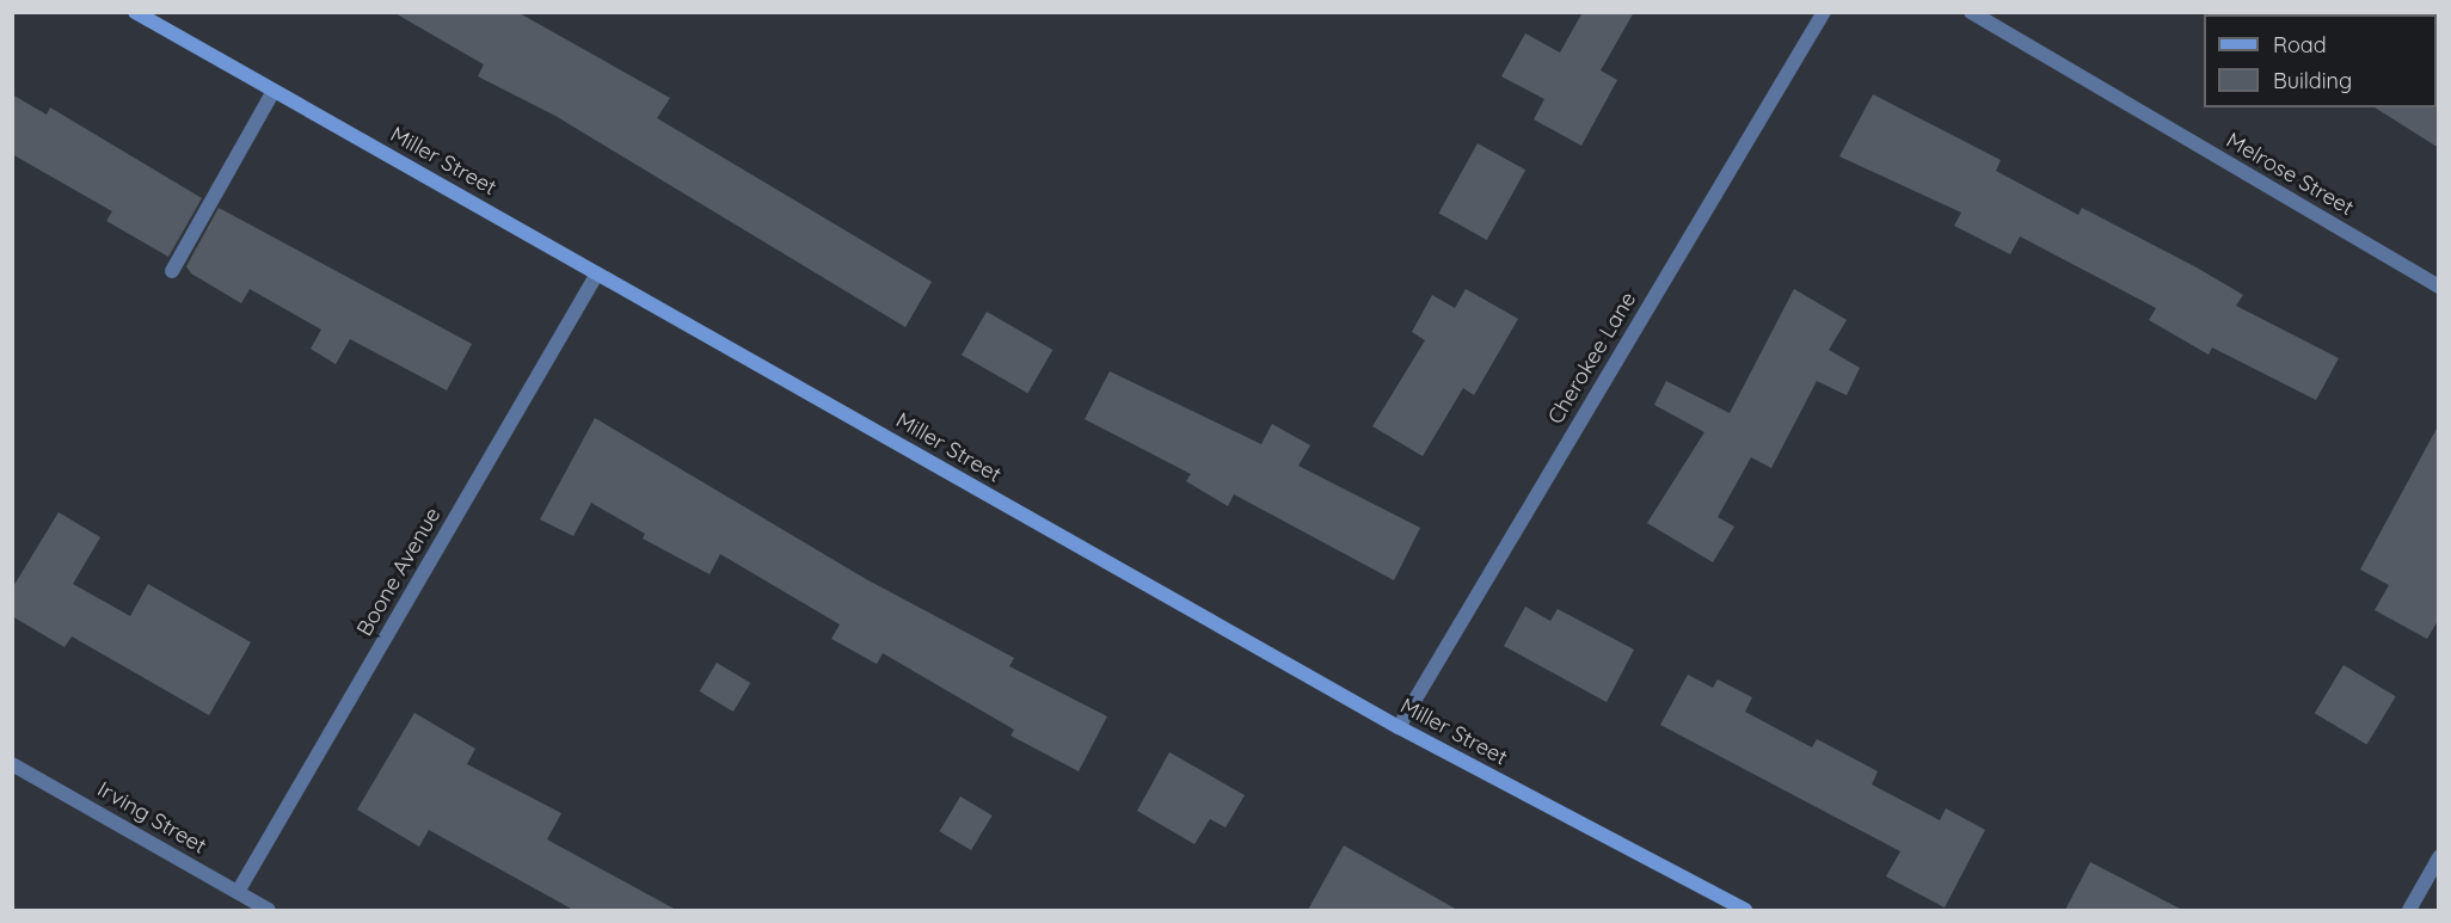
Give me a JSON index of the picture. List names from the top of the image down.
{
  "streets": {
    "main road": ["Miller Street"],
    "street": [
      "Melrose Street",
      "Cherokee Lane",
      "Boone Avenue",
      "Irving Street"
    ]
  },
  "crossings": [
    ["Miller Street", "Cherokee Lane"],
    ["Miller Street", "Boone Avenue"],
    ["Boone Avenue", "Irving Street"]
  ],
  "legend": ["Road", "Building"]
}
